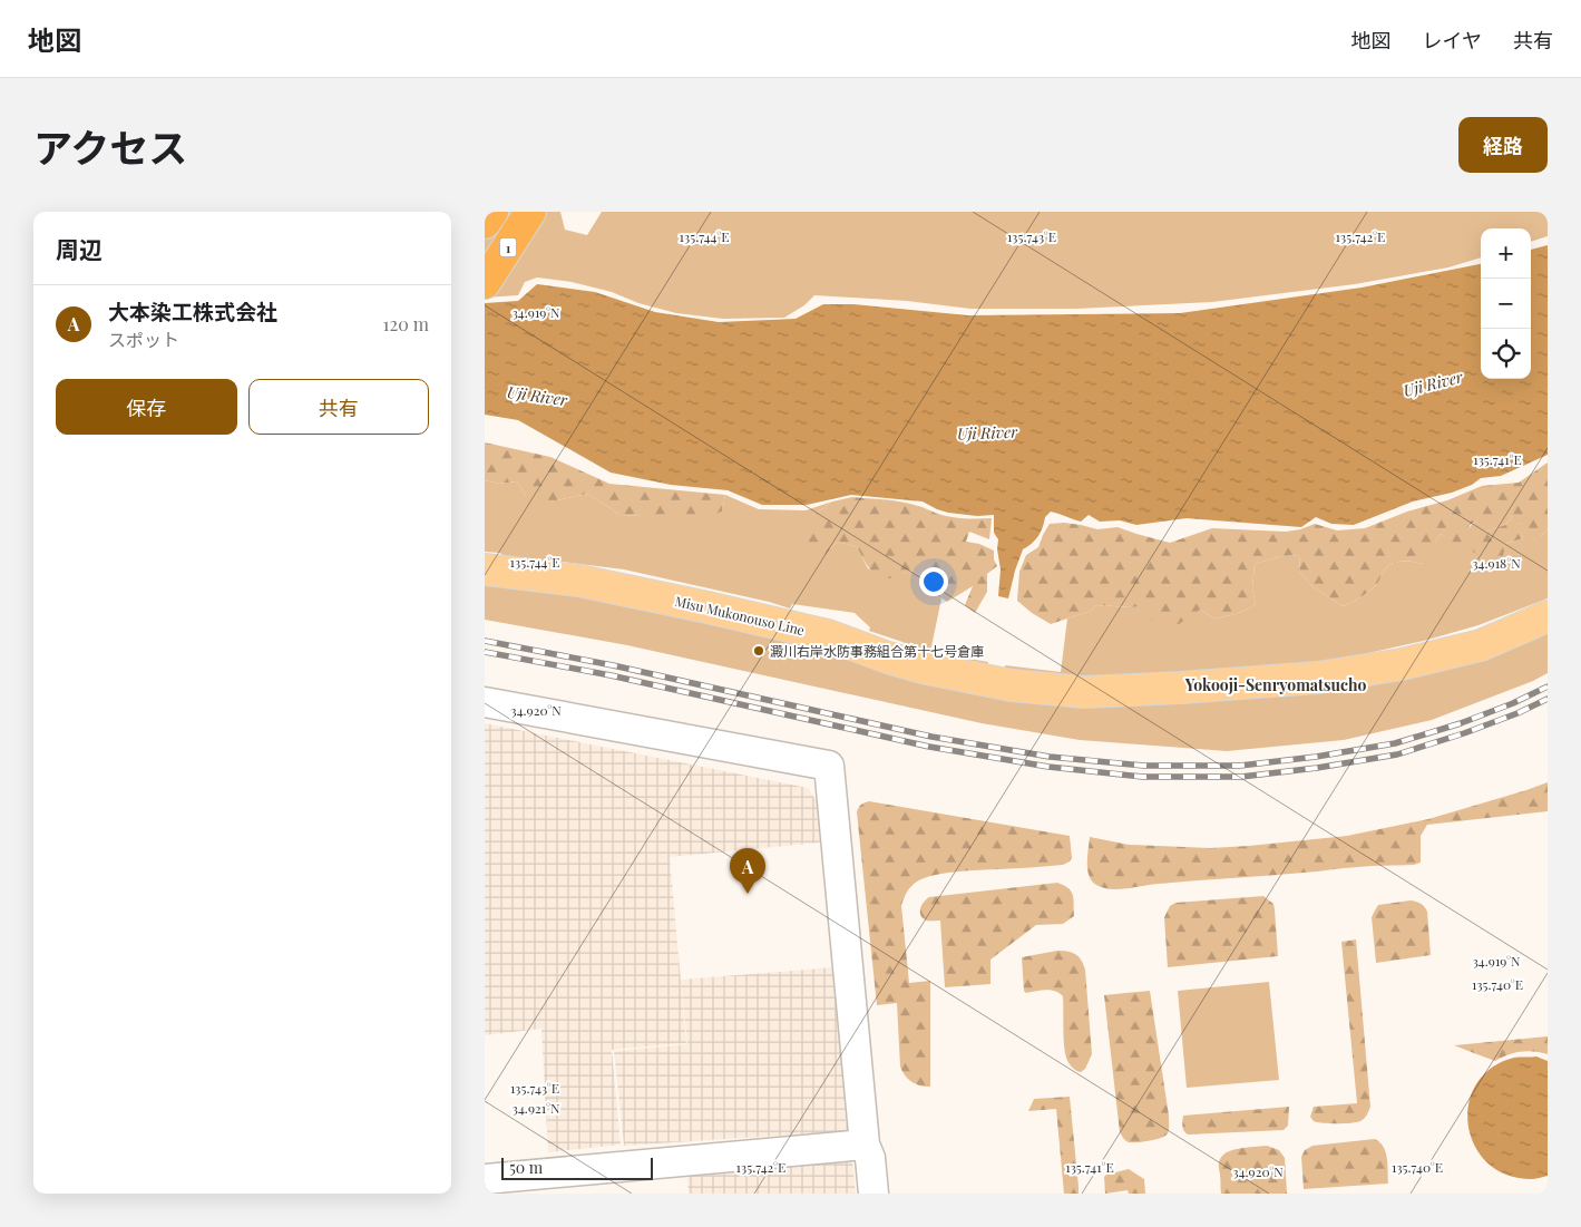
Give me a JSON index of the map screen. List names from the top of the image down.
{
  "streets": {
    "highway": ["1"],
    "main road": ["Misu Mukonouso Line"]
  },
  "districts": ["Yokooji-Senryomatsucho"],
  "water": ["Uji River"],
  "places": ["澱川右岸水防事務組合第十七号倉庫"],
  "scale_bar": "50 m",
  "page": {
    "header": "地図",
    "nav": ["地図", "レイヤ", "共有"],
    "title": "アクセス",
    "buttons": [
      "経路",
      ["保存", "共有"]
    ],
    "heading": "周辺",
    "map_buttons": ["+", "−"],
    "list": [
      {
        "mark": "A",
        "name": "大本染工株式会社",
        "note": "スポット",
        "value": "120 m"
      }
    ],
    "pins": "A",
    "scale": "50 m"
  },
  "coordinates": [
    "135.744°E",
    "135.743°E",
    "135.742°E",
    "34.919°N",
    "135.741°E",
    "34.918°N",
    "34.920°N",
    "135.740°E",
    "34.921°N"
  ]
}
